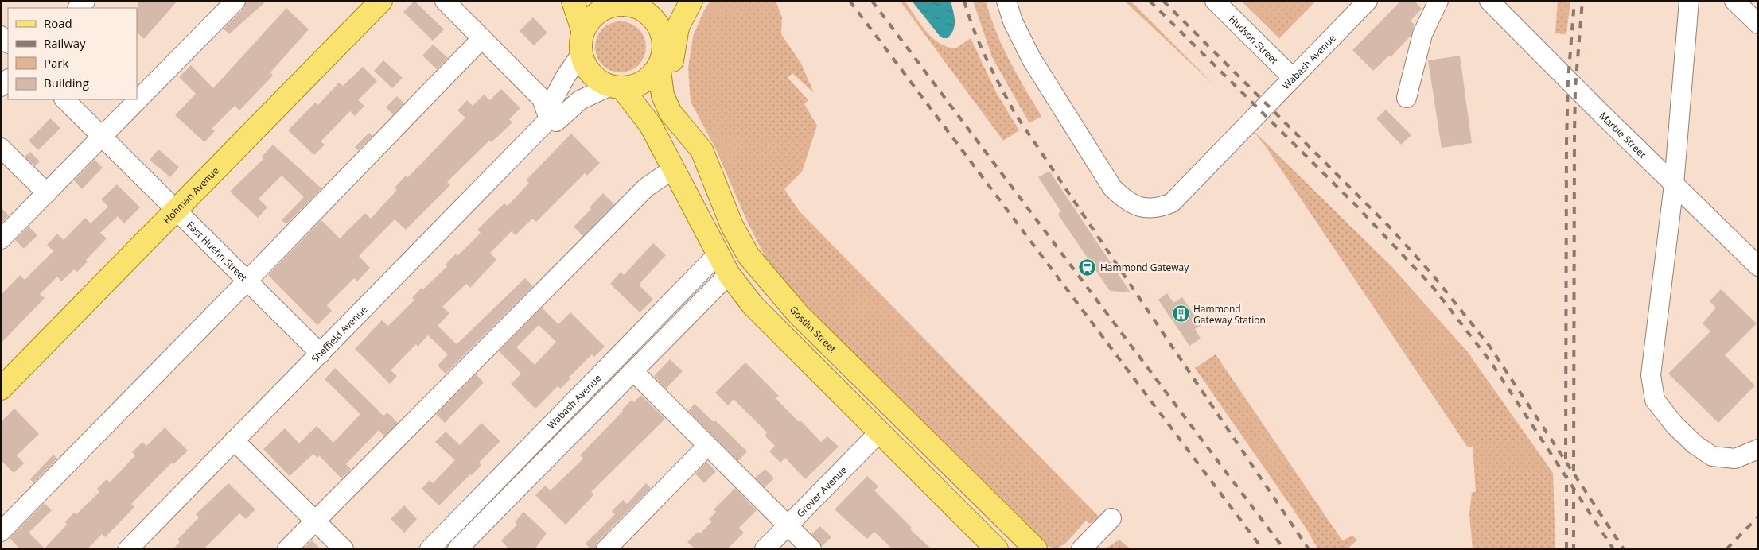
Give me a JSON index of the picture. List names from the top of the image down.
{
  "streets": {
    "main road": ["Hohman Avenue", "Gostlin Street"],
    "street": [
      "Hudson Street",
      "Wabash Avenue",
      "Marble Street",
      "East Huehn Street",
      "Sheffield Avenue",
      "Grover Avenue"
    ]
  },
  "crossings": [
    ["Hudson Street", "Wabash Avenue"],
    ["Hohman Avenue", "East Huehn Street"],
    ["East Huehn Street", "Sheffield Avenue"],
    ["Gostlin Street", "Sheffield Avenue"]
  ],
  "places": {
    "station": ["Hammond Gateway"],
    "building": ["Hammond Gateway Station"]
  },
  "legend": [
    "Road",
    "Railway",
    "Park",
    "Building"
  ]
}
